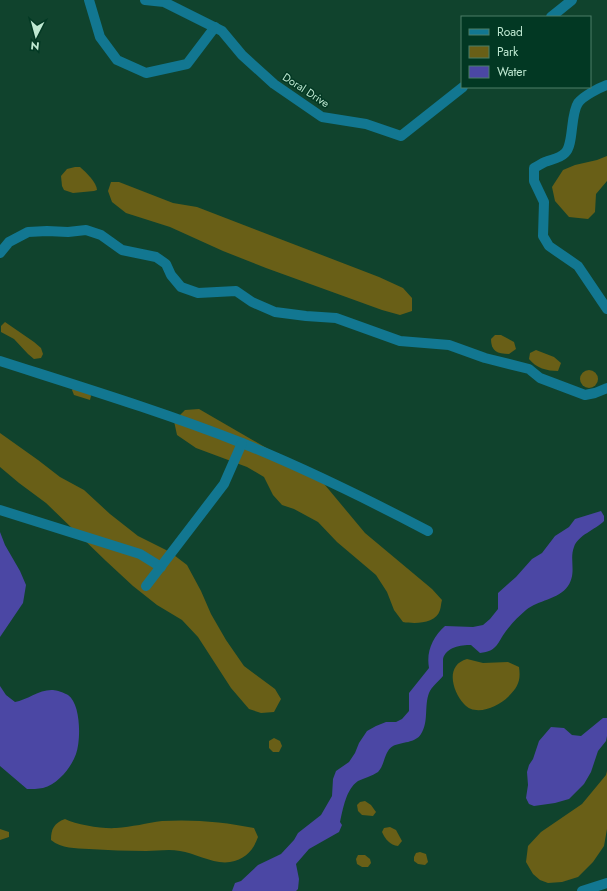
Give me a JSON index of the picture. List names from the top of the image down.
{
  "streets": {
    "street": ["Doral Drive"]
  },
  "legend": ["Road", "Park", "Water"],
  "north": "bottom"
}
